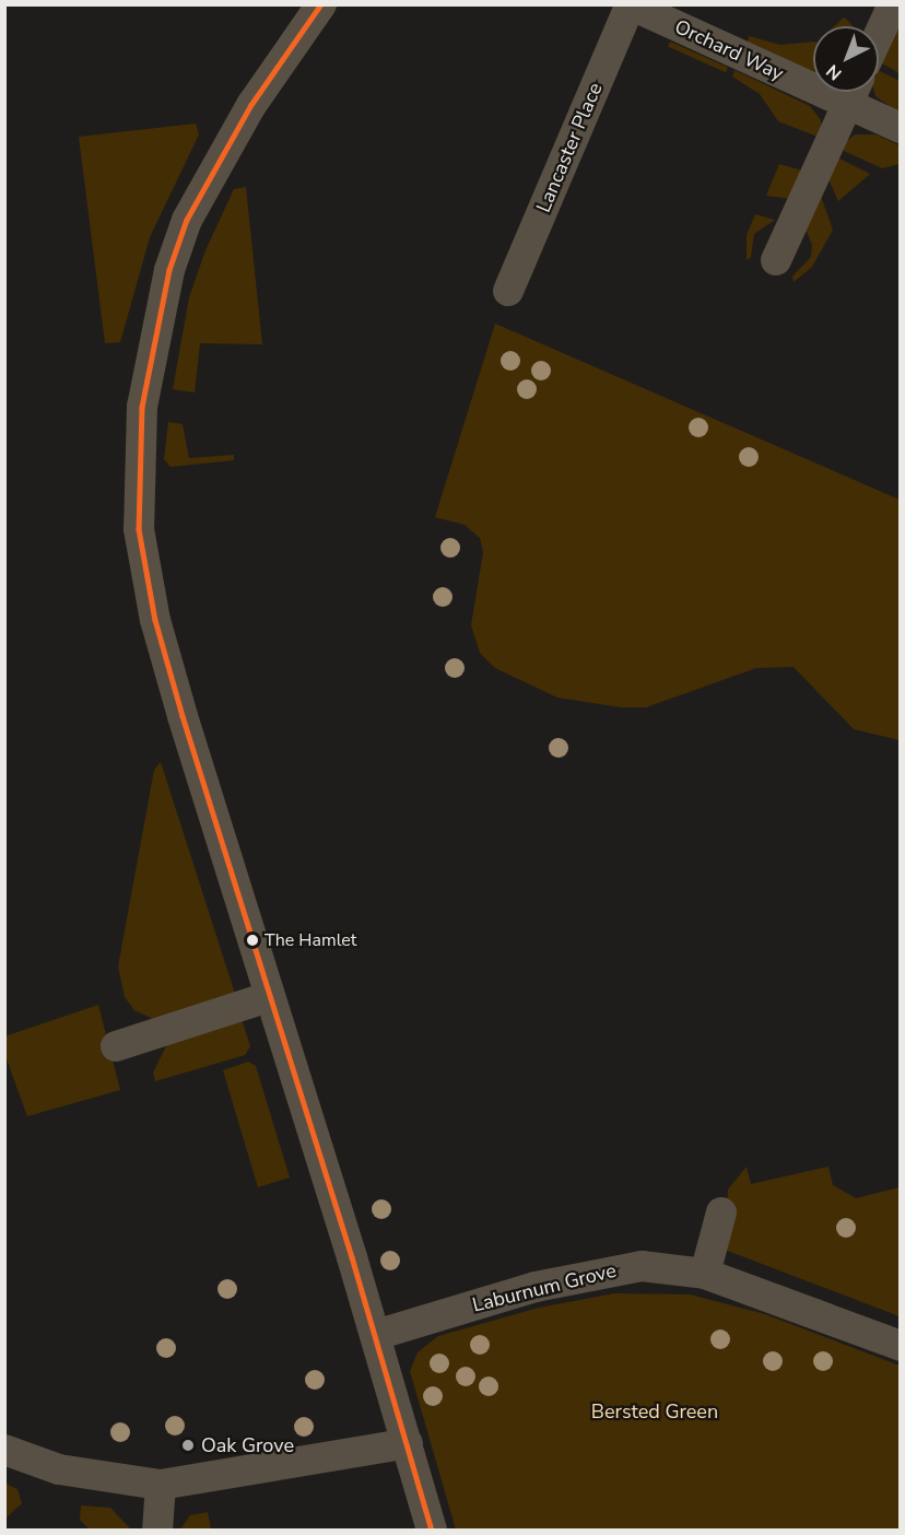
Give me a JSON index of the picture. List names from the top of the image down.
{
  "streets": {
    "street": ["Orchard Way", "Lancaster Place", "Laburnum Grove"]
  },
  "crossings": [
    ["Orchard Way", "Lancaster Place"]
  ],
  "parks": ["Bersted Green"],
  "places": ["The Hamlet", "Oak Grove"],
  "north": "bottom left"
}
